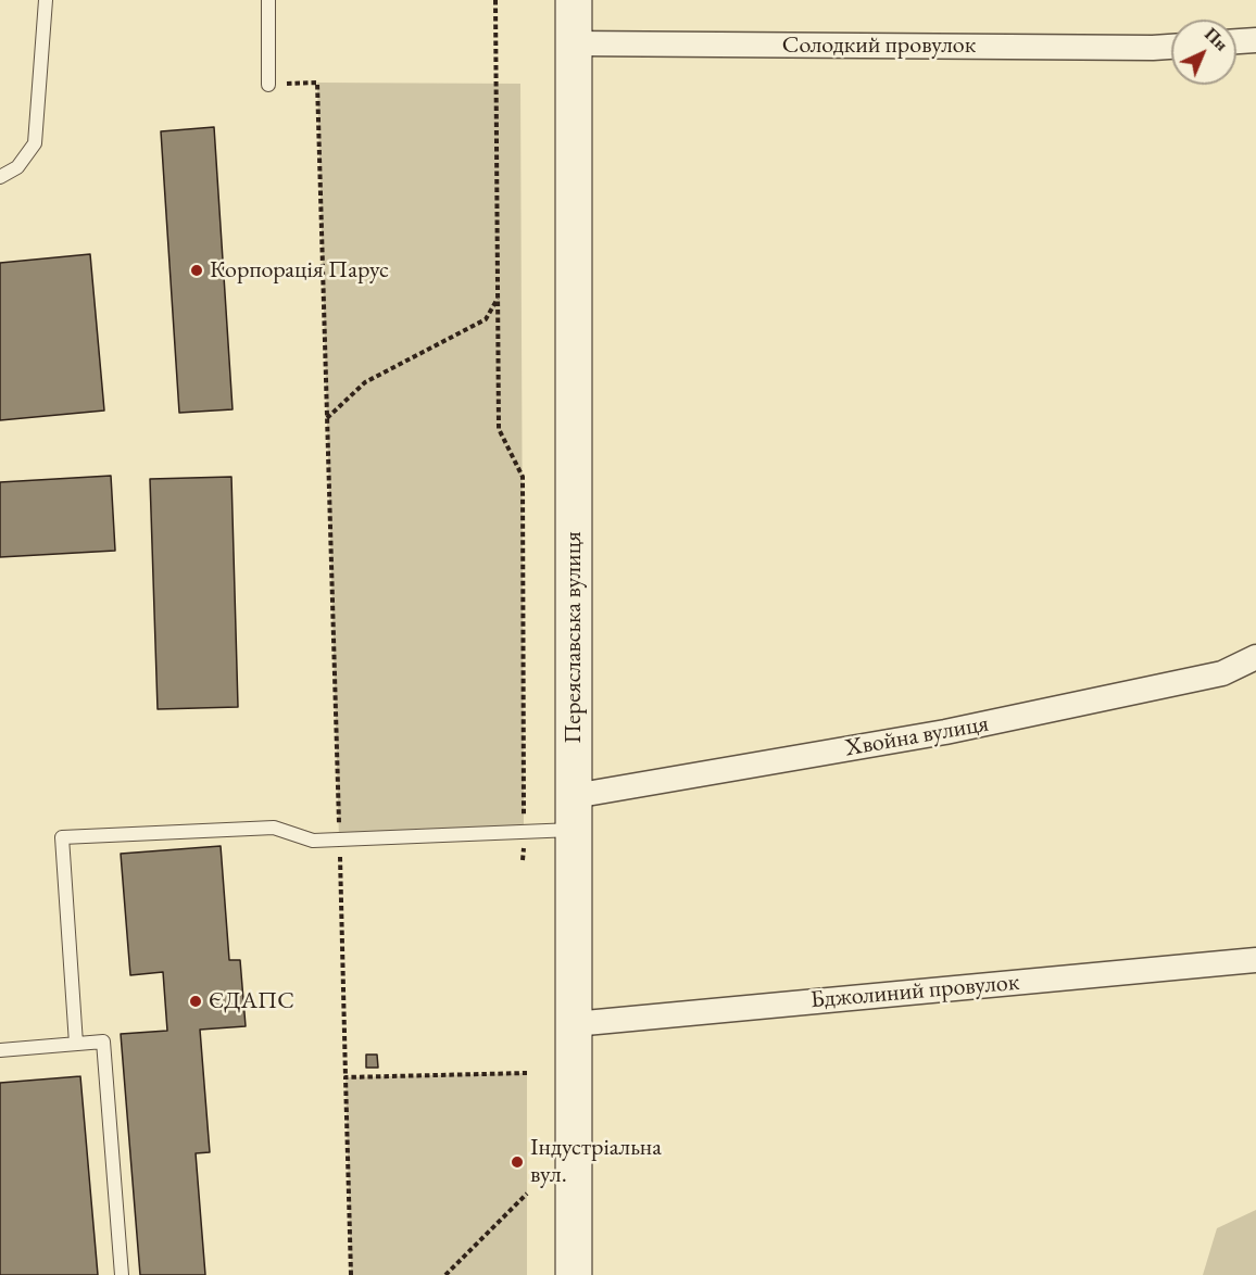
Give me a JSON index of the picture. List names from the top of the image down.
{
  "streets": {
    "main road": ["Переяславська вулиця"],
    "street": ["Солодкий провулок", "Хвойна вулиця", "Бджолиний провулок"]
  },
  "crossings": [
    ["Солодкий провулок", "Переяславська вулиця"],
    ["Переяславська вулиця", "Хвойна вулиця"],
    ["Переяславська вулиця", "Бджолиний провулок"]
  ],
  "places": ["Корпорація Парус", "ЄДАПС", "Індустріальна вул."],
  "north": "top right"
}
